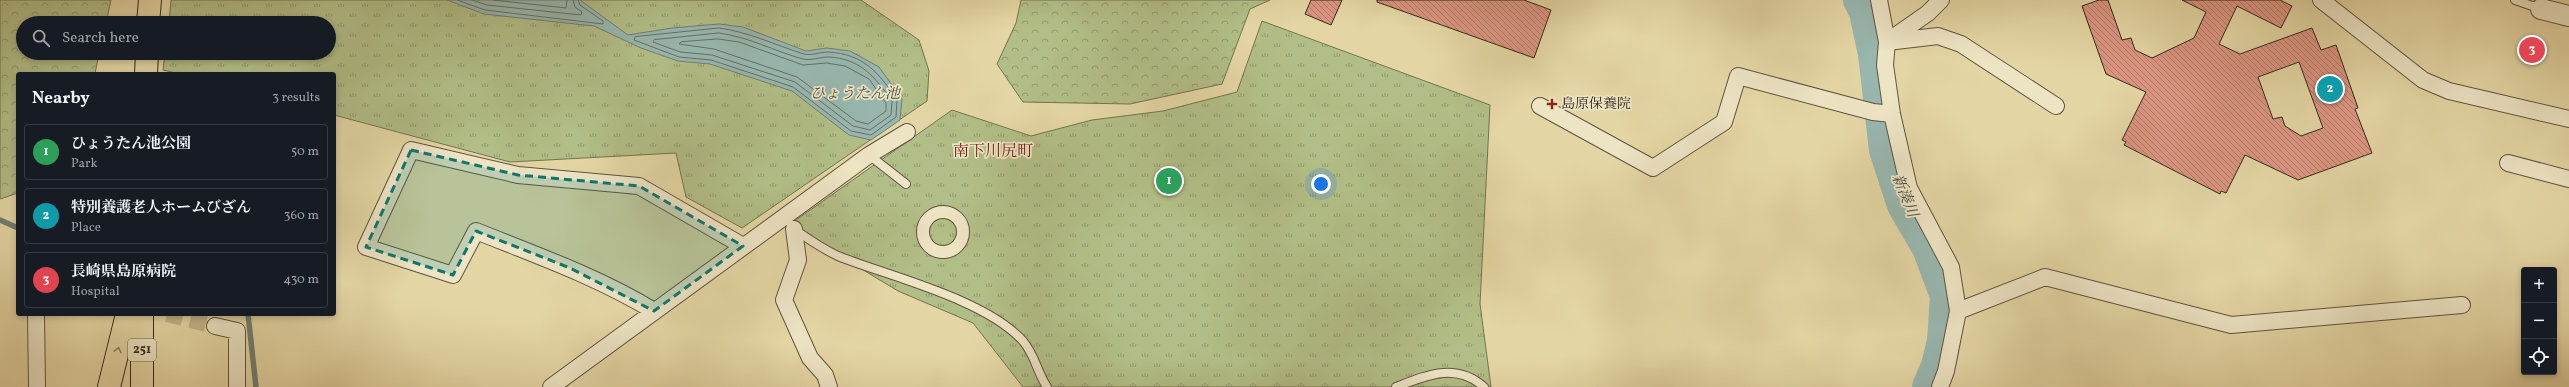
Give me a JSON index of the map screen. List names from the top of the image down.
{
  "streets": {
    "highway": ["251"]
  },
  "districts": ["南下川尻町"],
  "water": ["ひょうたん池", "新湊川"],
  "places": {
    "health": ["島原保養院"]
  },
  "page": {
    "search": "Search here",
    "pins": ["3", "2", "1"],
    "heading": ["Nearby", "3 results"],
    "list": [
      {
        "mark": "1",
        "name": "ひょうたん池公園",
        "note": "Park",
        "value": "50 m"
      },
      {
        "mark": "2",
        "name": "特別養護老人ホームびざん",
        "note": "Place",
        "value": "360 m"
      },
      {
        "mark": "3",
        "name": "長崎県島原病院",
        "note": "Hospital",
        "value": "430 m"
      }
    ],
    "map_buttons": ["+", "−"]
  }
}
